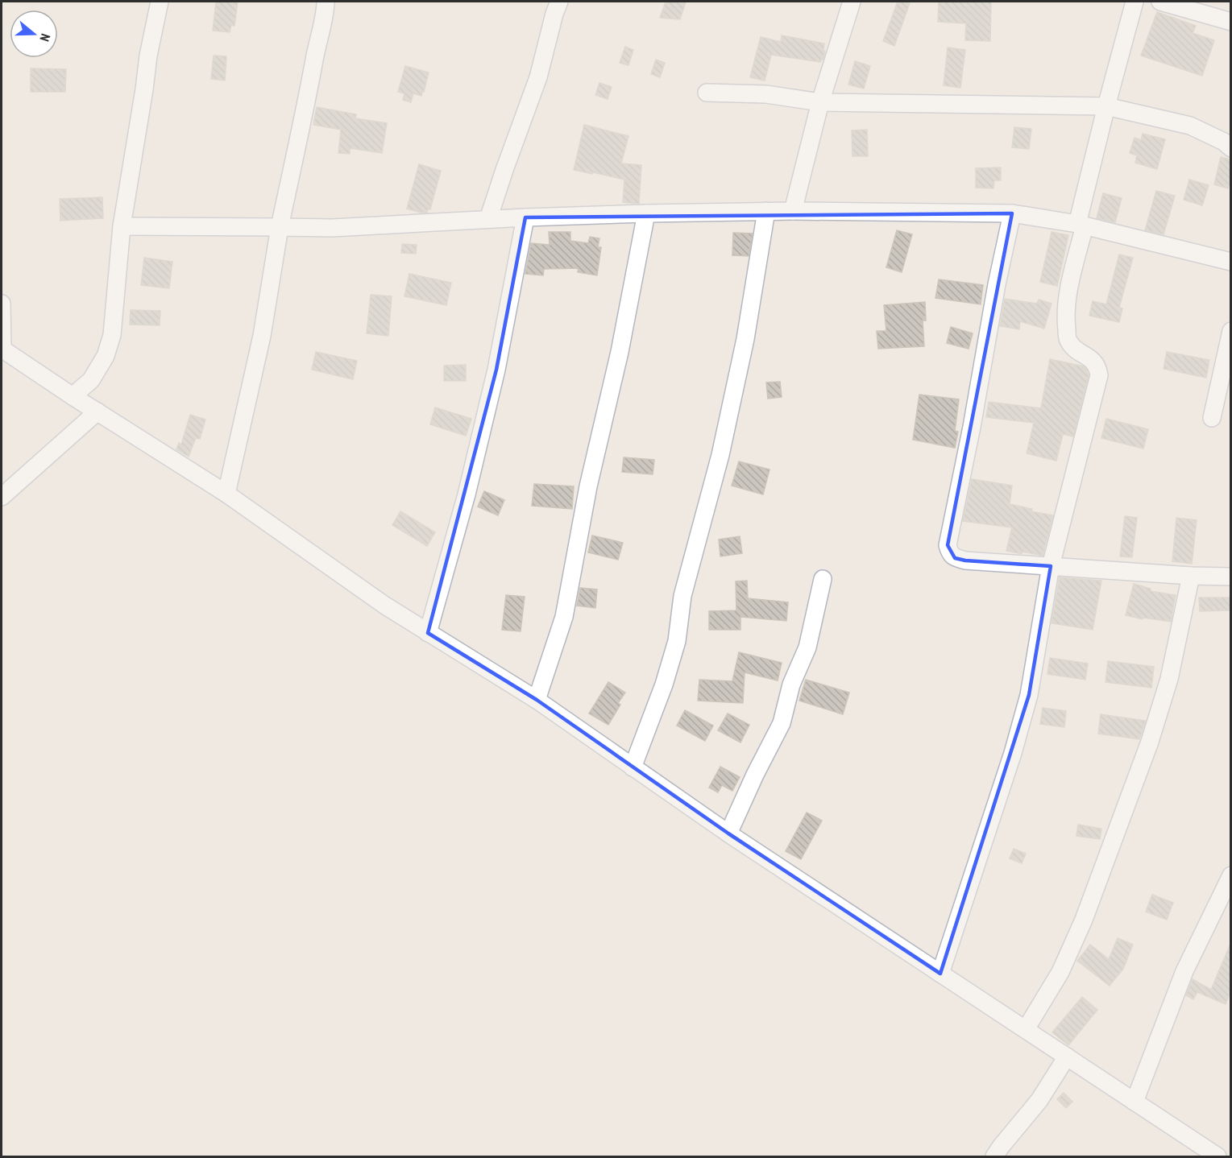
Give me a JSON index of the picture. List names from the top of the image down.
{
  "north": "right"
}
